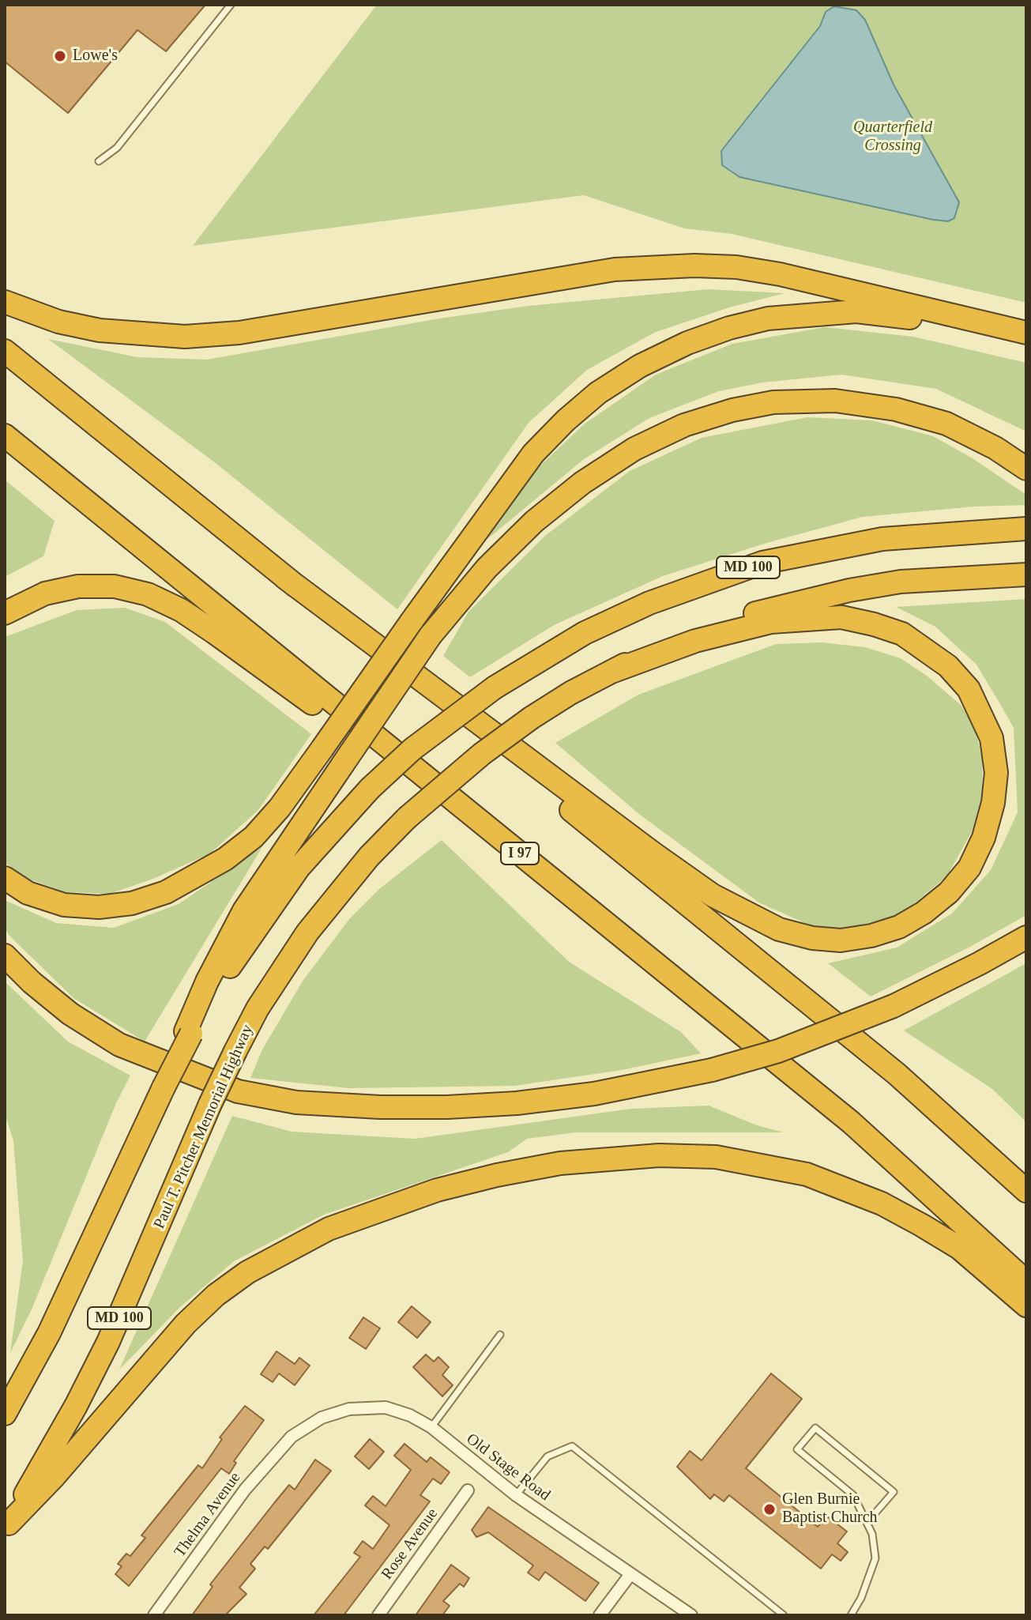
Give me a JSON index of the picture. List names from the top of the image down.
{
  "streets": {
    "highway": ["MD 100", "I 97", "Paul T. Pitcher Memorial Highway"],
    "street": ["Old Stage Road", "Thelma Avenue", "Rose Avenue"]
  },
  "crossings": [
    ["Old Stage Road", "Thelma Avenue"]
  ],
  "parks": ["Quarterfield Crossing"],
  "places": ["Lowe's", "Glen Burnie Baptist Church"]
}
